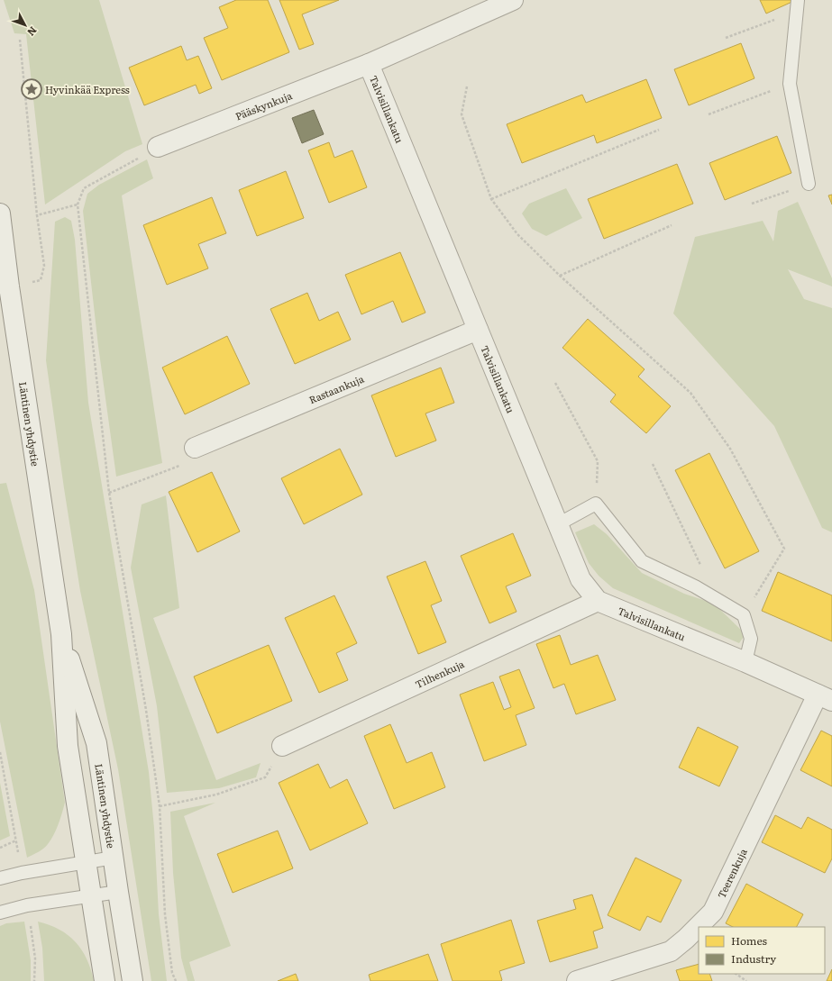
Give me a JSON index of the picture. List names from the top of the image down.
{
  "streets": {
    "street": [
      "Pääskynkuja",
      "Talvisillankatu",
      "Rastaankuja",
      "Läntinen yhdystie",
      "Tilhenkuja",
      "Teerenkuja"
    ]
  },
  "crossings": [
    ["Pääskynkuja", "Talvisillankatu"],
    ["Talvisillankatu", "Rastaankuja"],
    ["Talvisillankatu", "Tilhenkuja"],
    ["Talvisillankatu", "Teerenkuja"]
  ],
  "places": {
    "place": ["Hyvinkää Express"]
  },
  "legend": ["Homes", "Industry"],
  "north": "bottom right"
}
